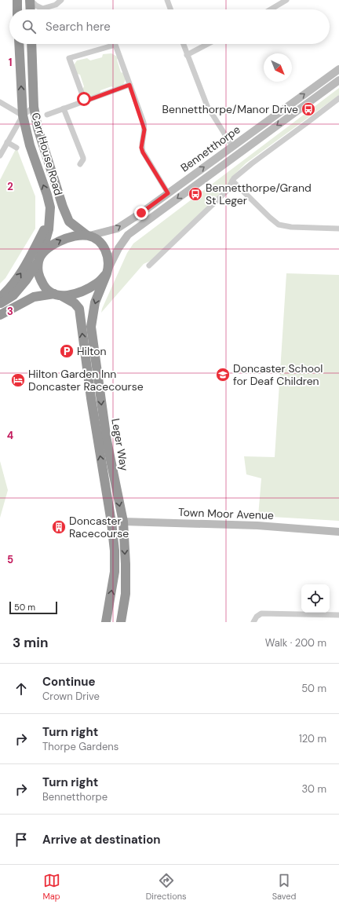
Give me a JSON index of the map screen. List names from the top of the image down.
{
  "streets": {
    "highway": ["Carr House Road", "Leger Way"],
    "street": ["Bennetthorpe", "Town Moor Avenue"]
  },
  "crossings": [
    ["Bennetthorpe", "Carr House Road"],
    ["Bennetthorpe", "Leger Way"],
    ["Carr House Road", "Leger Way"],
    ["Leger Way", "Town Moor Avenue"]
  ],
  "places": {
    "bus stop": ["Bennetthorpe/Manor Drive", "Bennetthorpe/Grand St Leger"],
    "parking": ["Hilton"],
    "school or university": ["Doncaster School for Deaf Children"],
    "hotel": ["Hilton Garden Inn Doncaster Racecourse"],
    "building": ["Doncaster Racecourse"]
  },
  "scale_bar": "50 m",
  "north": "bottom right",
  "page": {
    "search": "Search here",
    "scale": "50 m",
    "heading": ["3 min", "Walk · 200 m"],
    "list": [
      ["Continue", "Crown Drive", "50 m"],
      ["Turn right", "Thorpe Gardens", "120 m"],
      ["Turn right", "Bennetthorpe", "30 m"],
      "Arrive at destination"
    ],
    "nav": ["Map", "Directions", "Saved"]
  },
  "grid": {
    "rows": [
      "1",
      "2",
      "3",
      "4",
      "5"
    ]
  }
}
